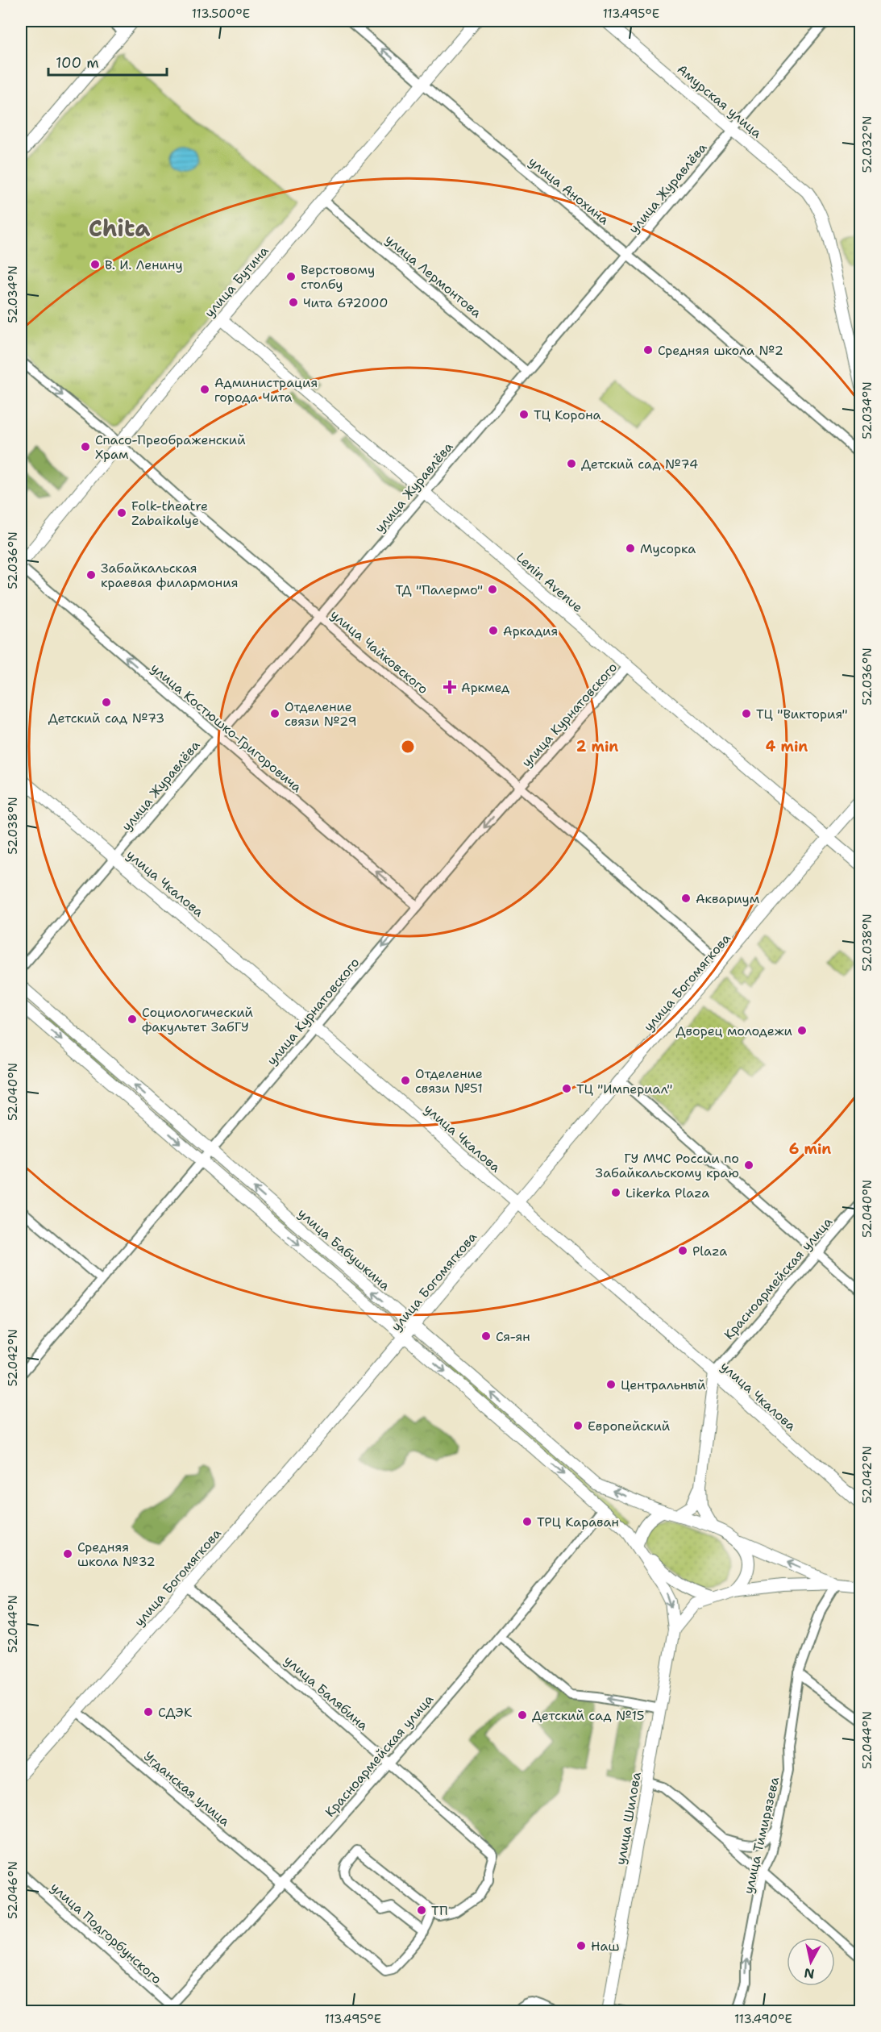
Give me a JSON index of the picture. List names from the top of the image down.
{
  "streets": {
    "main road": [
      "Амурская улица",
      "улица Бутина",
      "Lenin Avenue",
      "улица Чкалова",
      "улица Богомягкова",
      "улица Бабушкина",
      "улица Шилова"
    ],
    "street": [
      "улица Журавлёва",
      "улица Анохина",
      "улица Лермонтова",
      "улица Чайковского",
      "улица Курнатовского",
      "улица Костюшко-Григоровича",
      "Красноармейская улица",
      "улица Балябина",
      "Угданская улица",
      "улица Тимирязева",
      "улица Подгорбунского"
    ]
  },
  "crossings": [
    ["Амурская улица", "улица Журавлёва"],
    ["улица Журавлёва", "улица Анохина"],
    ["улица Журавлёва", "улица Лермонтова"],
    ["улица Журавлёва", "Lenin Avenue"],
    ["улица Журавлёва", "улица Чайковского"],
    ["улица Журавлёва", "улица Костюшко-Григоровича"],
    ["улица Журавлёва", "улица Чкалова"],
    ["улица Анохина", "улица Бутина"],
    ["улица Лермонтова", "улица Бутина"],
    ["улица Бутина", "Lenin Avenue"],
    ["улица Бутина", "улица Чайковского"],
    ["улица Бутина", "улица Костюшко-Григоровича"],
    ["Lenin Avenue", "улица Курнатовского"],
    ["Lenin Avenue", "улица Богомягкова"],
    ["улица Чайковского", "улица Курнатовского"],
    ["улица Чайковского", "улица Богомягкова"],
    ["улица Курнатовского", "улица Костюшко-Григоровича"],
    ["улица Курнатовского", "улица Чкалова"],
    ["улица Курнатовского", "улица Бабушкина"],
    ["улица Чкалова", "улица Богомягкова"],
    ["улица Чкалова", "Красноармейская улица"],
    ["улица Богомягкова", "улица Бабушкина"],
    ["улица Богомягкова", "улица Балябина"],
    ["улица Богомягкова", "Угданская улица"],
    ["улица Бабушкина", "Красноармейская улица"],
    ["улица Бабушкина", "улица Тимирязева"],
    ["Красноармейская улица", "улица Балябина"],
    ["Красноармейская улица", "Угданская улица"],
    ["Красноармейская улица", "улица Подгорбунского"]
  ],
  "one_way": ["улица Костюшко-Григоровича"],
  "districts": ["Chita"],
  "places": {
    "other": [
      "В. И. Ленину",
      "Верстовому столбу",
      "Чита 672000",
      "Средняя школа №2",
      "Администрация города Чита",
      "ТЦ Корона",
      "Спасо-Преображенский Храм",
      "Детский сад №74",
      "Folk-theatre Zabaikalye",
      "Мусорка",
      "Забайкальская краевая филармония",
      "ТД \"Палермо\"",
      "Аркадия",
      "Детский сад №73",
      "Отделение связи №29",
      "ТЦ \"Виктория\"",
      "Аквариум",
      "Социологический факультет ЗабГУ",
      "Дворец молодежи",
      "Отделение связи №51",
      "ТЦ \"Империал\"",
      "ГУ МЧС России по Забайкальскому краю",
      "Likerka Plaza",
      "Plaza",
      "Ся-ян",
      "Центральный",
      "Европейский",
      "ТРЦ Караван",
      "Средняя школа №32",
      "СДЭК",
      "Детский сад №15",
      "ТП",
      "Наш"
    ],
    "health": ["Аркмед"]
  },
  "scale_bar": "100 m",
  "north": "bottom",
  "coordinates": [
    "113.500°E",
    "113.495°E",
    "52.032°N",
    "52.034°N",
    "52.036°N",
    "52.038°N",
    "52.040°N",
    "52.042°N",
    "52.044°N",
    "52.046°N",
    "113.490°E"
  ],
  "rings": ["2 min", "4 min", "6 min"]
}
